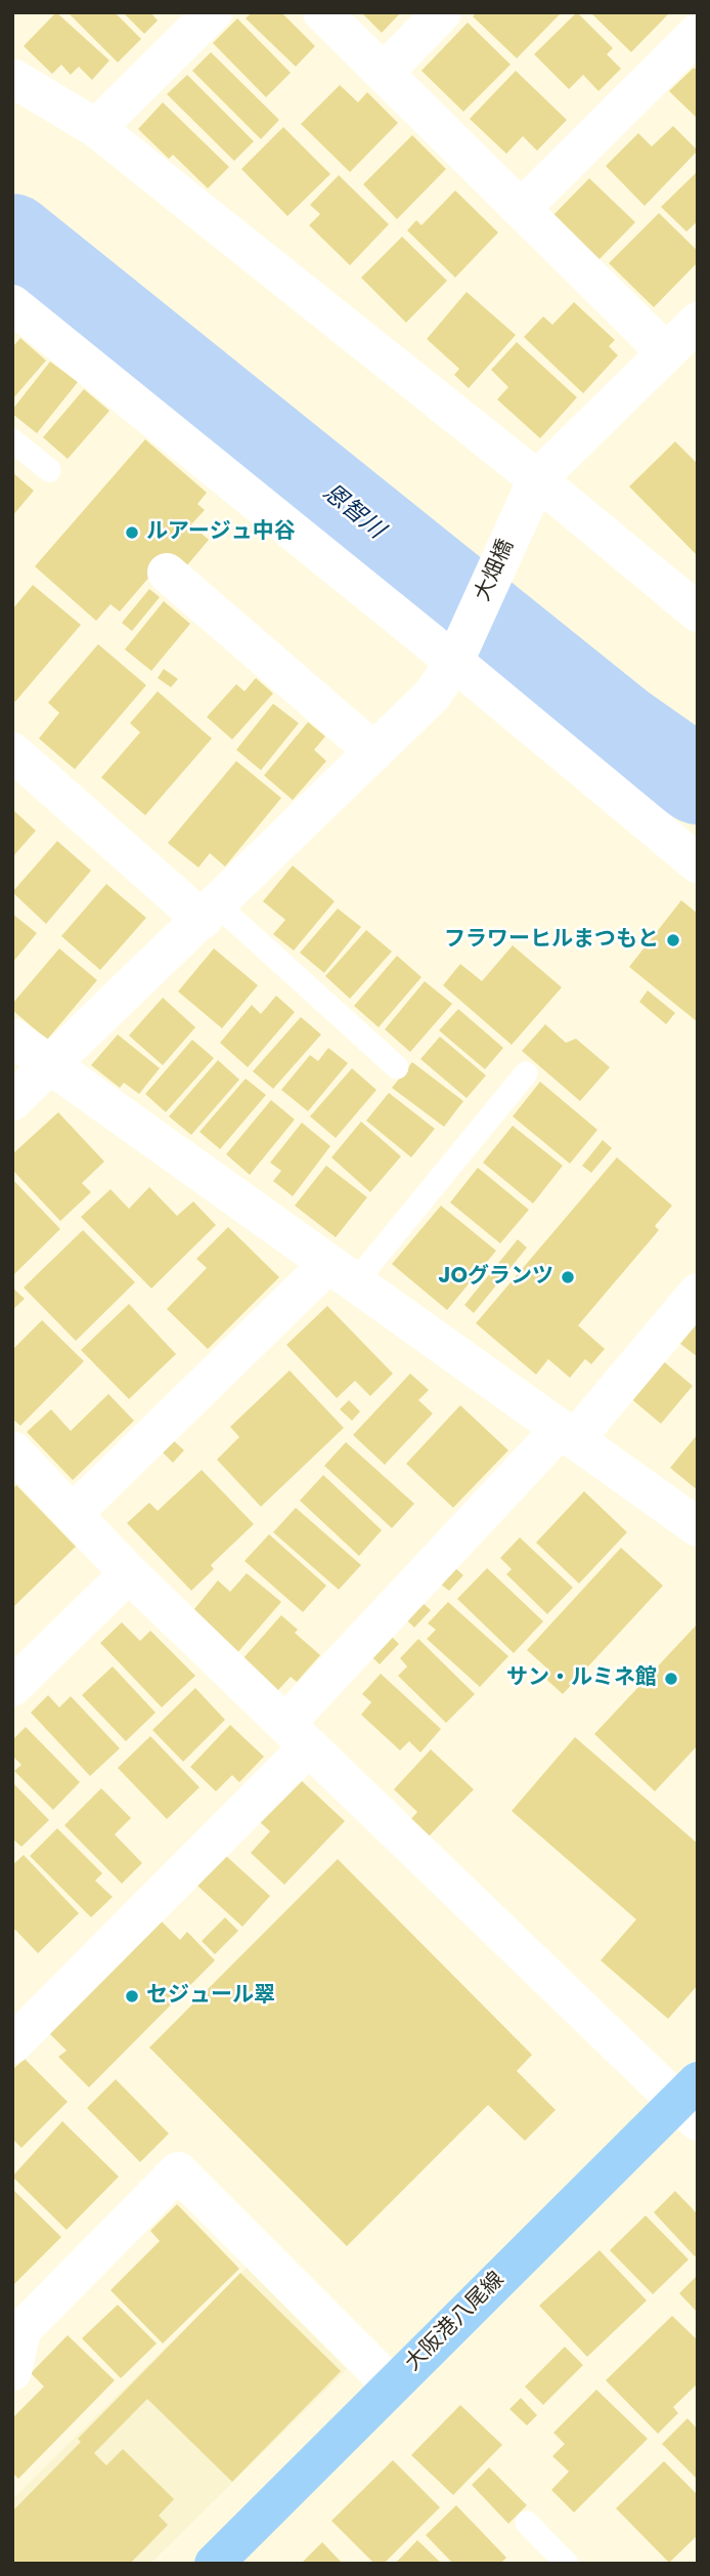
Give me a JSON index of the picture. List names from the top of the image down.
{
  "streets": {
    "main road": ["大阪港八尾線"],
    "street": ["大畑橋"]
  },
  "water": ["恩智川"],
  "places": [
    "ルアージュ中谷",
    "フラワーヒルまつもと",
    "JOグランツ",
    "サン・ルミネ館",
    "セジュール翠"
  ]
}
